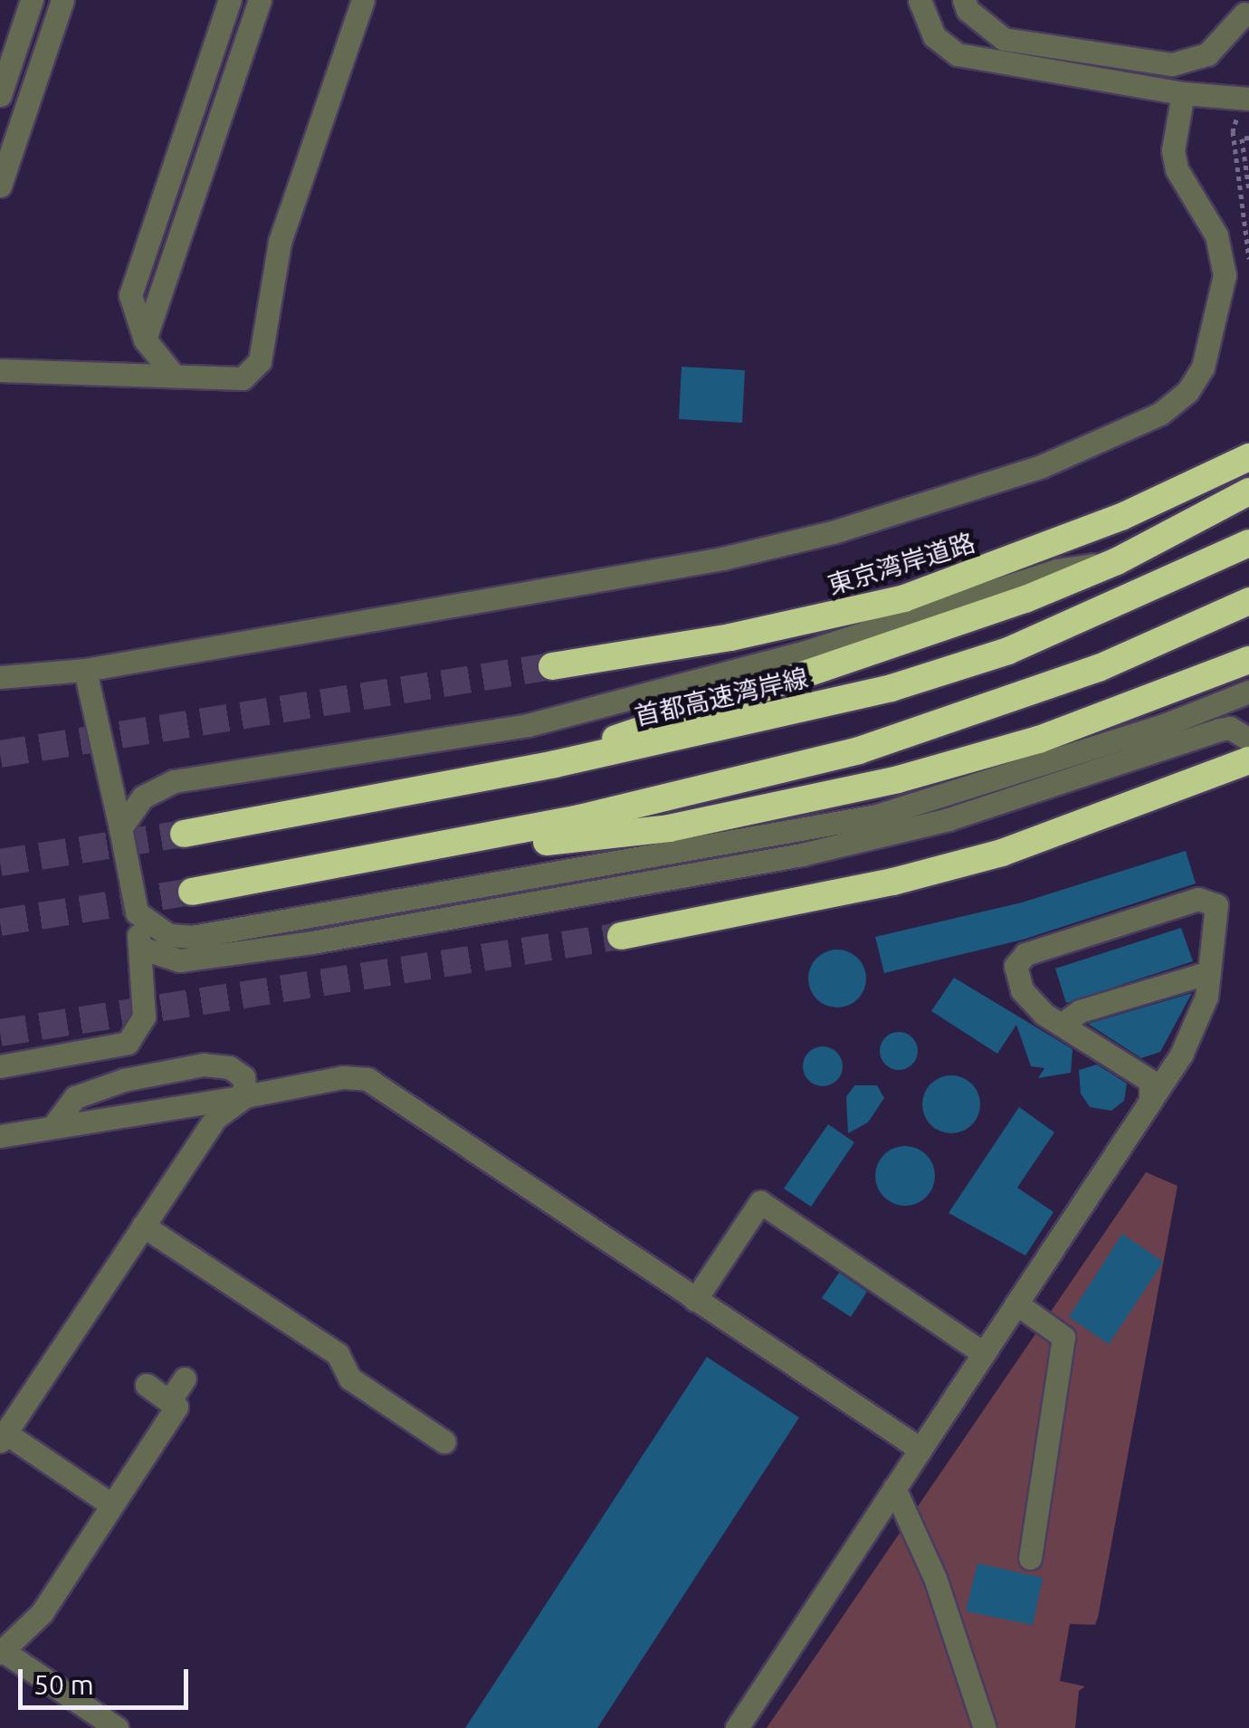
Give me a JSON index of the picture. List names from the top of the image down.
{
  "streets": {
    "highway": ["東京湾岸道路", "首都高速湾岸線"]
  },
  "scale_bar": "50 m"
}
